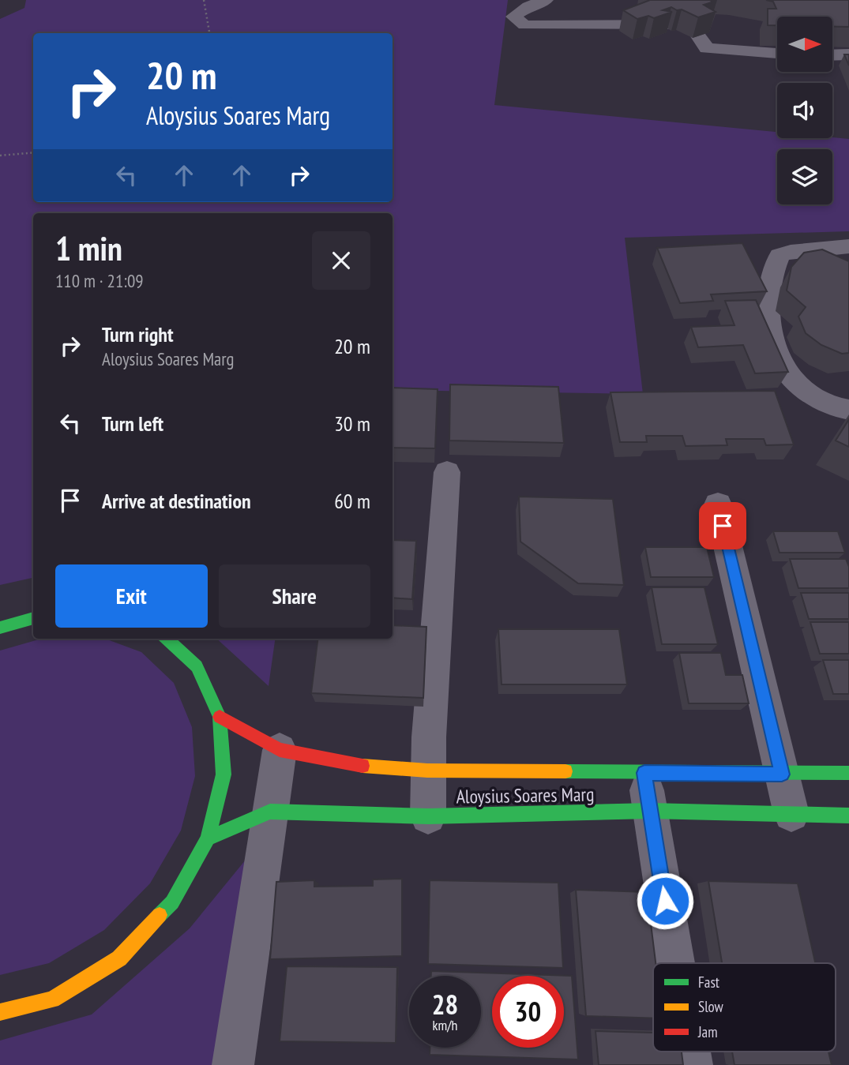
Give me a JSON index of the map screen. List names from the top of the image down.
{
  "streets": {
    "main road": ["Aloysius Soares Marg"]
  },
  "legend": ["Fast", "Slow", "Jam"],
  "north": "right",
  "page": {
    "turn": ["20 m", "Aloysius Soares Marg"],
    "heading": ["1 min", "110 m · 21:09"],
    "list": [
      {
        "name": "Turn right",
        "note": "Aloysius Soares Marg",
        "value": "20 m"
      },
      {
        "name": "Turn left",
        "value": "30 m"
      },
      {
        "name": "Arrive at destination",
        "value": "60 m"
      }
    ],
    "buttons": ["Exit", "Share"],
    "speed": "28 km/h",
    "limit": "30"
  }
}
